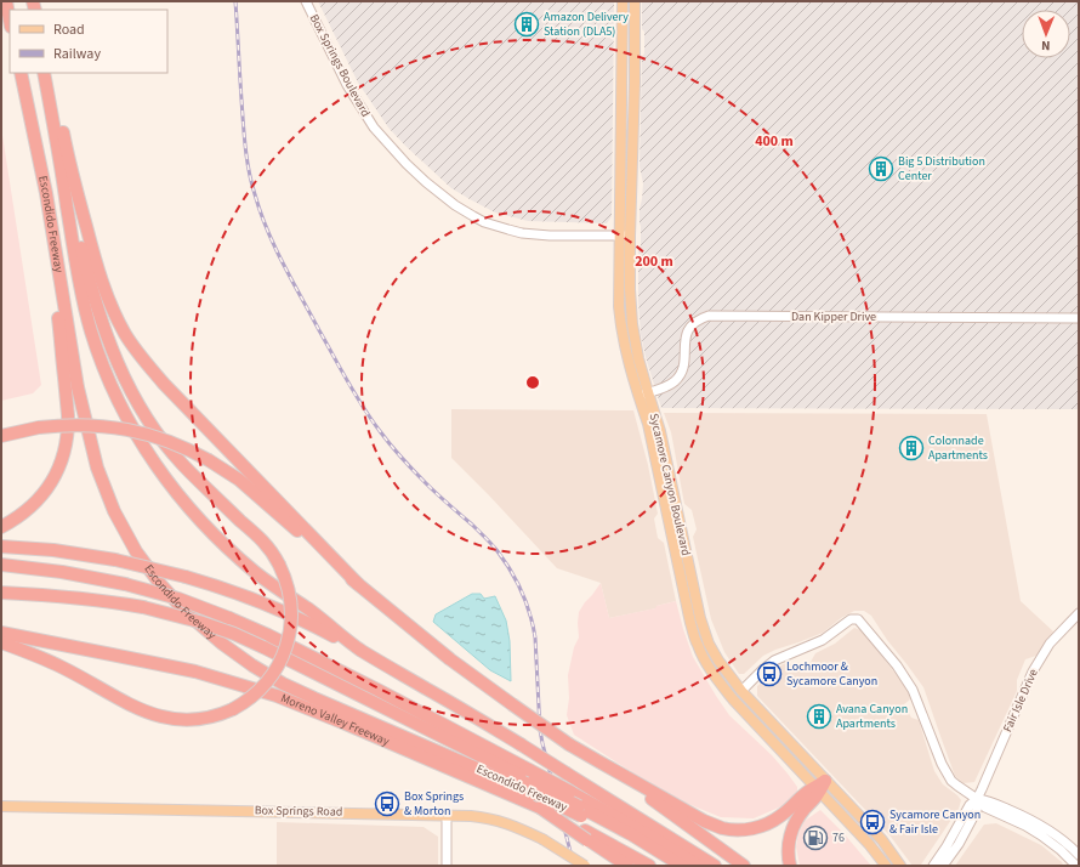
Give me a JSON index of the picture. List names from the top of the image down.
{
  "streets": {
    "highway": ["Escondido Freeway", "Moreno Valley Freeway"],
    "main road": ["Sycamore Canyon Boulevard", "Box Springs Road"],
    "street": ["Box Springs Boulevard", "Dan Kipper Drive", "Fair Isle Drive"]
  },
  "crossings": [
    ["Box Springs Boulevard", "Sycamore Canyon Boulevard"],
    ["Dan Kipper Drive", "Sycamore Canyon Boulevard"]
  ],
  "places": {
    "building": [
      "Amazon Delivery Station (DLA5)",
      "Big 5 Distribution Center",
      "Colonnade Apartments",
      "Avana Canyon Apartments"
    ],
    "bus stop": ["Lochmoor & Sycamore Canyon", "Box Springs & Morton", "Sycamore Canyon & Fair Isle"],
    "fuel station": ["76"]
  },
  "legend": ["Road", "Railway"],
  "north": "bottom",
  "rings": ["400 m", "200 m"]
}
